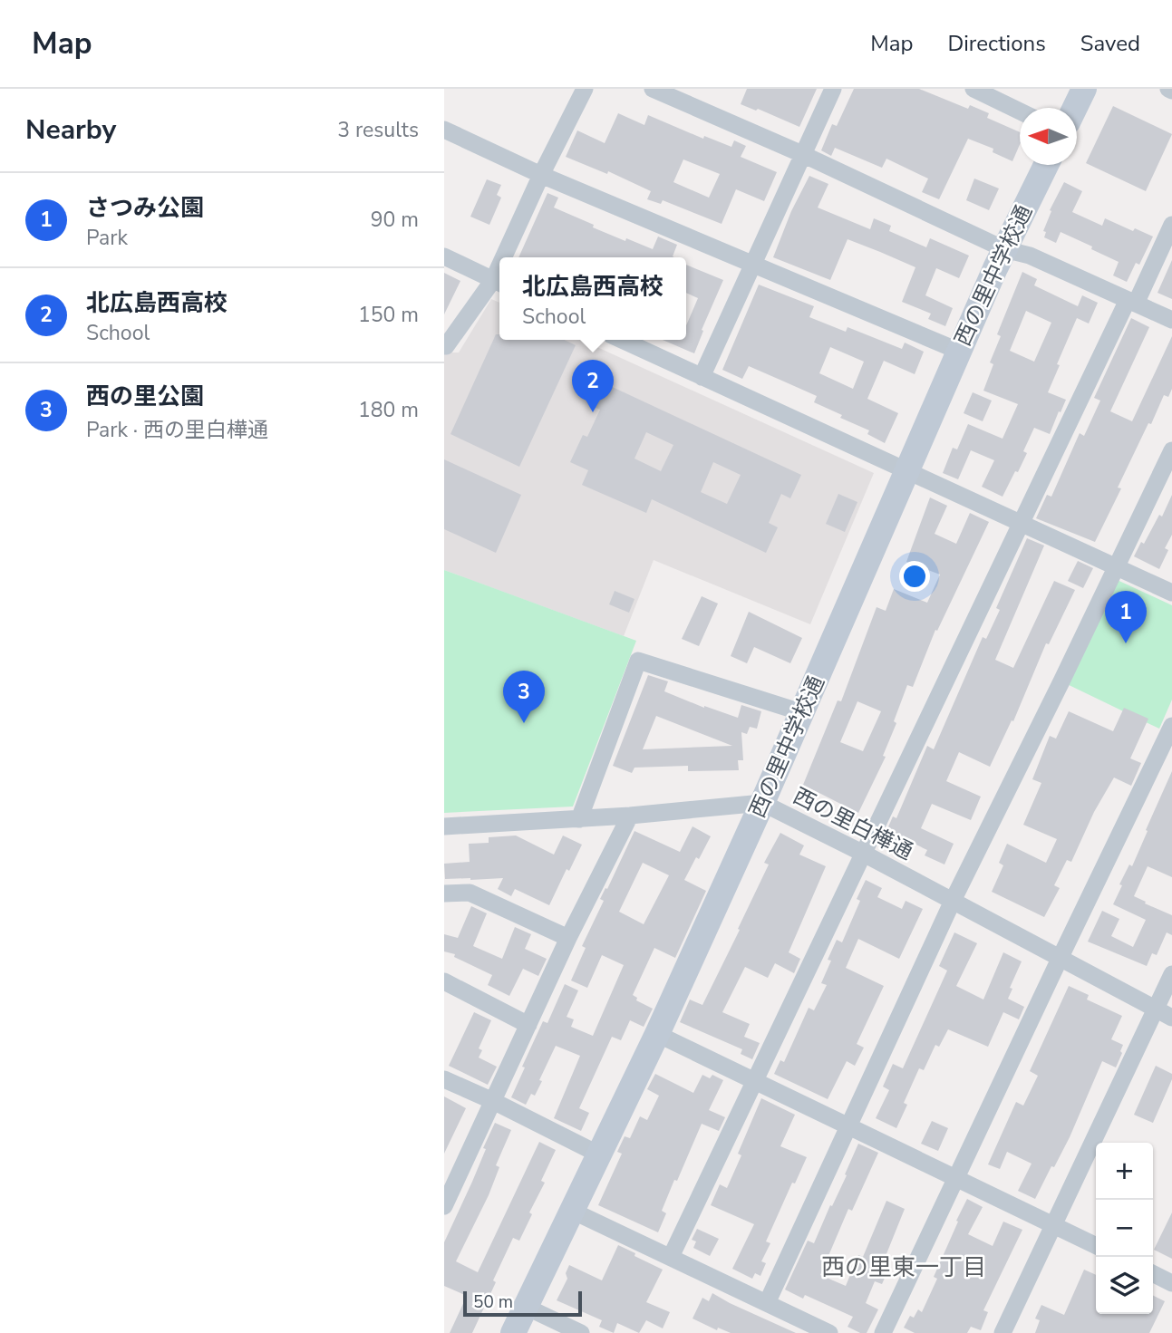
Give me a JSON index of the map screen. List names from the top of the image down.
{
  "streets": {
    "street": ["西の里中学校通", "西の里白樺通"]
  },
  "crossings": [
    ["西の里中学校通", "西の里白樺通"]
  ],
  "districts": ["西の里東一丁目"],
  "scale_bar": "50 m",
  "north": "left",
  "page": {
    "header": "Map",
    "nav": ["Map", "Directions", "Saved"],
    "heading": ["Nearby", "3 results"],
    "list": [
      {
        "mark": "1",
        "name": "さつみ公園",
        "note": "Park",
        "value": "90 m"
      },
      {
        "mark": "2",
        "name": "北広島西高校",
        "note": "School",
        "value": "150 m"
      },
      {
        "mark": "3",
        "name": "西の里公園",
        "note": "Park · 西の里白樺通",
        "value": "180 m"
      }
    ],
    "popup": ["北広島西高校", "School"],
    "pins": ["2", "1", "3"],
    "map_buttons": ["+", "−"],
    "scale": "50 m"
  }
}
